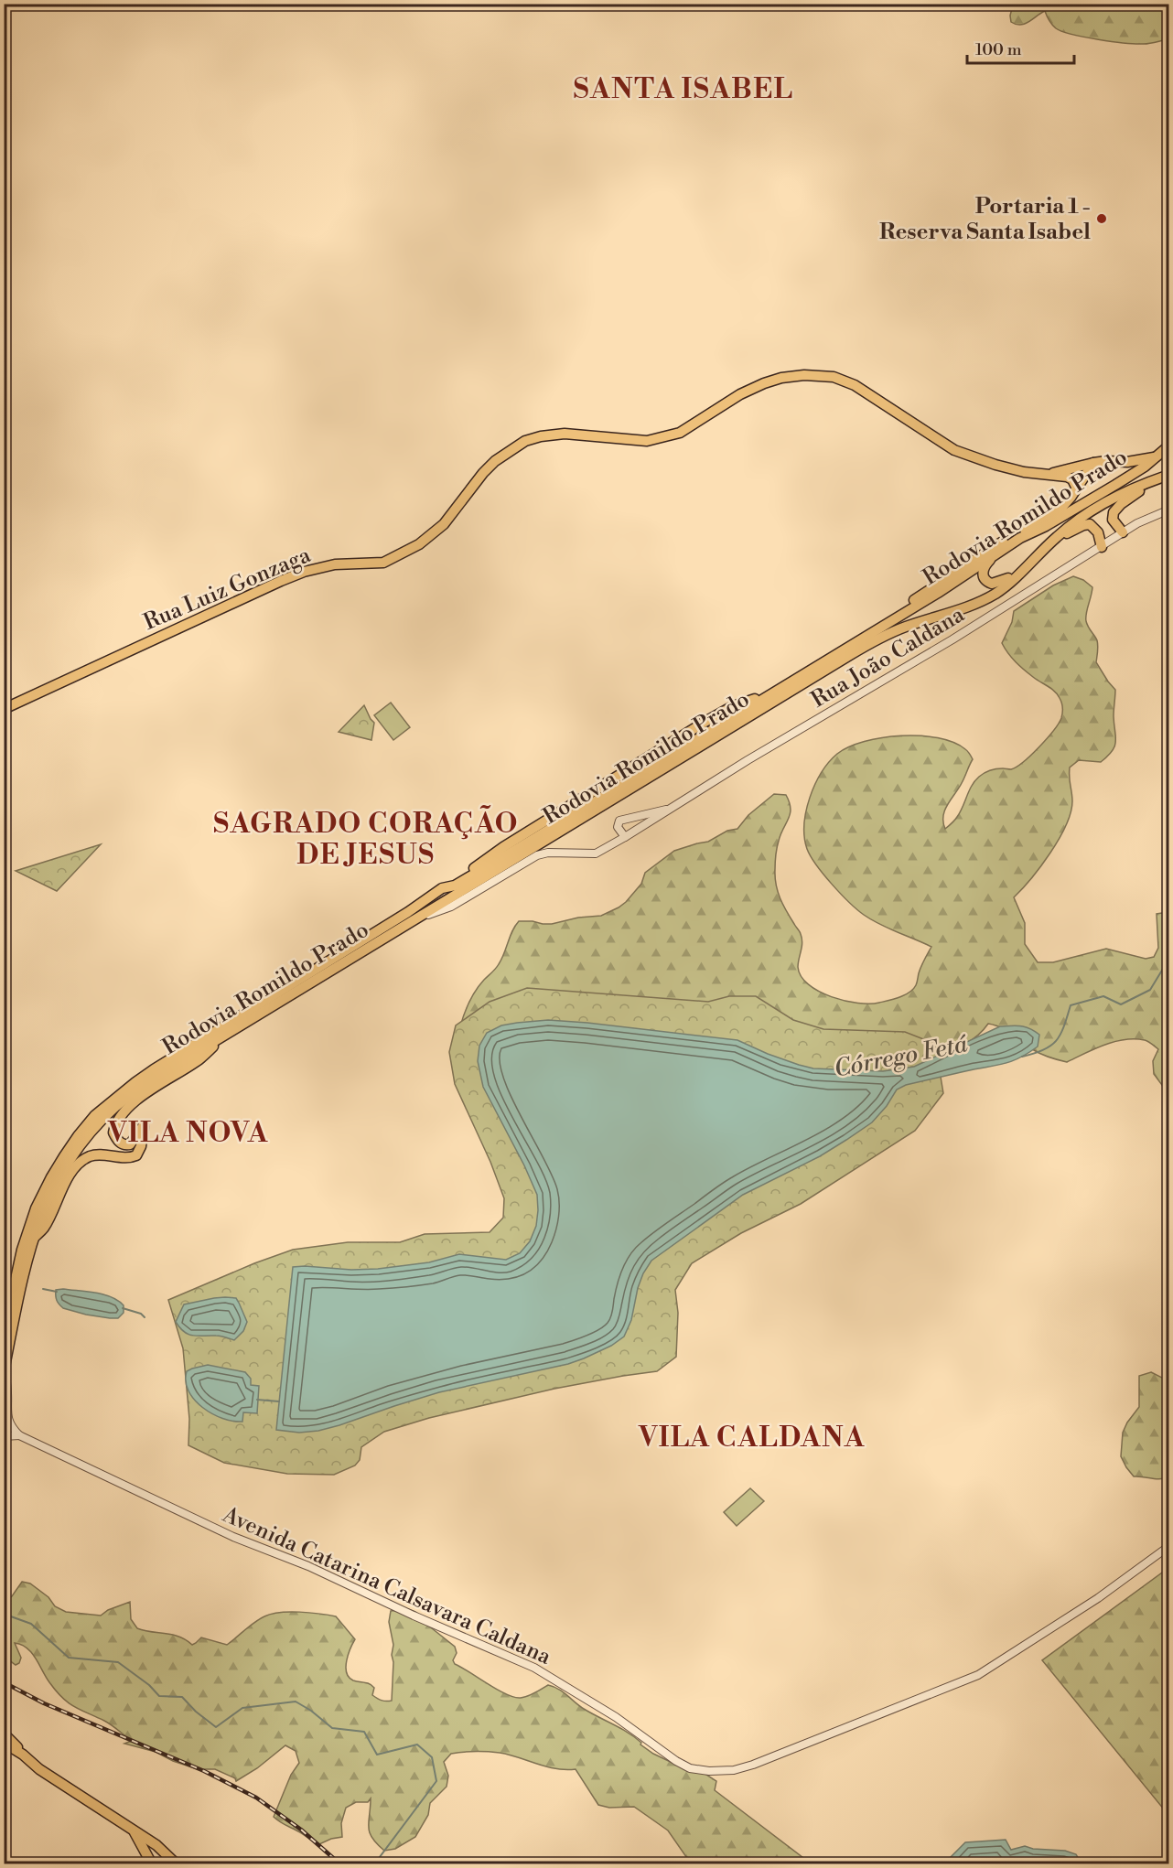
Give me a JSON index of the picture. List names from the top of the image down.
{
  "streets": {
    "main road": ["Rodovia Romildo Prado", "Rua Luiz Gonzaga"],
    "street": ["Rua João Caldana", "Avenida Catarina Calsavara Caldana"]
  },
  "crossings": [
    ["Rodovia Romildo Prado", "Rua Luiz Gonzaga"],
    ["Rodovia Romildo Prado", "Rua João Caldana"]
  ],
  "districts": [
    "SANTA ISABEL",
    "SAGRADO CORAÇÃO DE JESUS",
    "VILA NOVA",
    "VILA CALDANA"
  ],
  "water": ["Córrego Fetá"],
  "places": ["Portaria 1 - Reserva Santa Isabel"],
  "scale_bar": "100 m"
}
